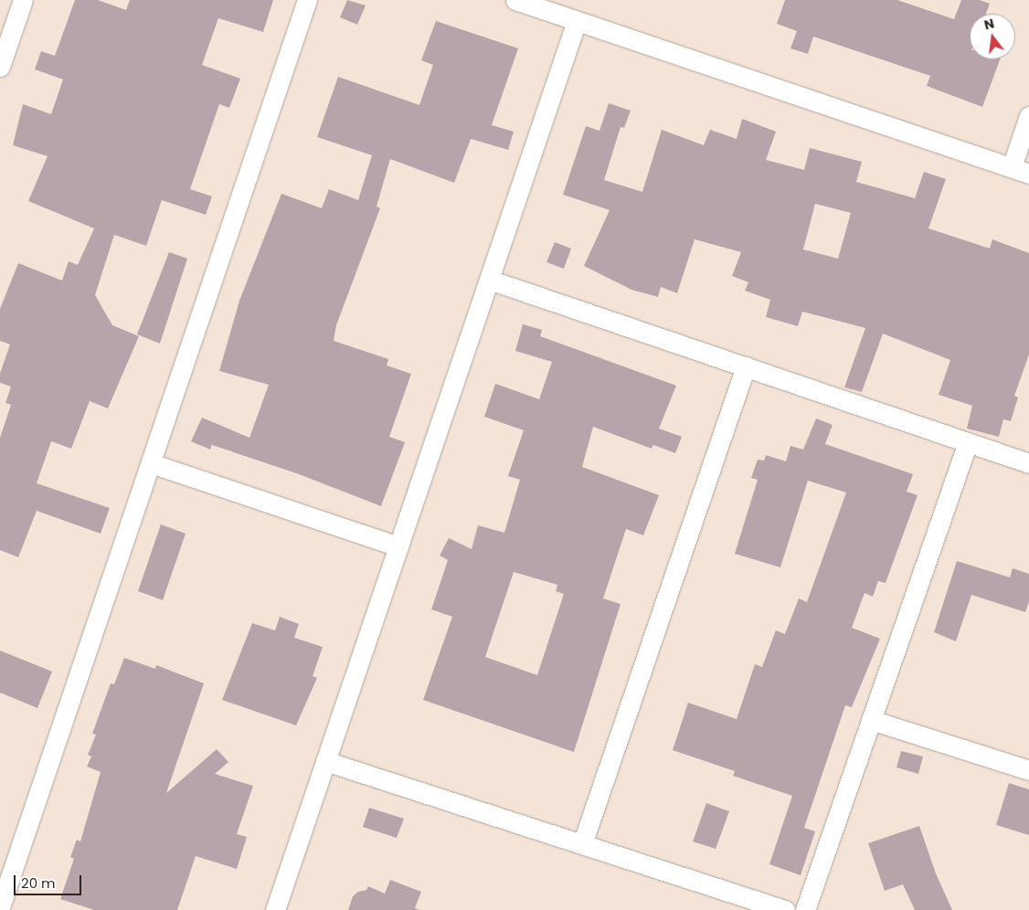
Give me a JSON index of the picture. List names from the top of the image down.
{
  "scale_bar": "20 m",
  "north": "top"
}
